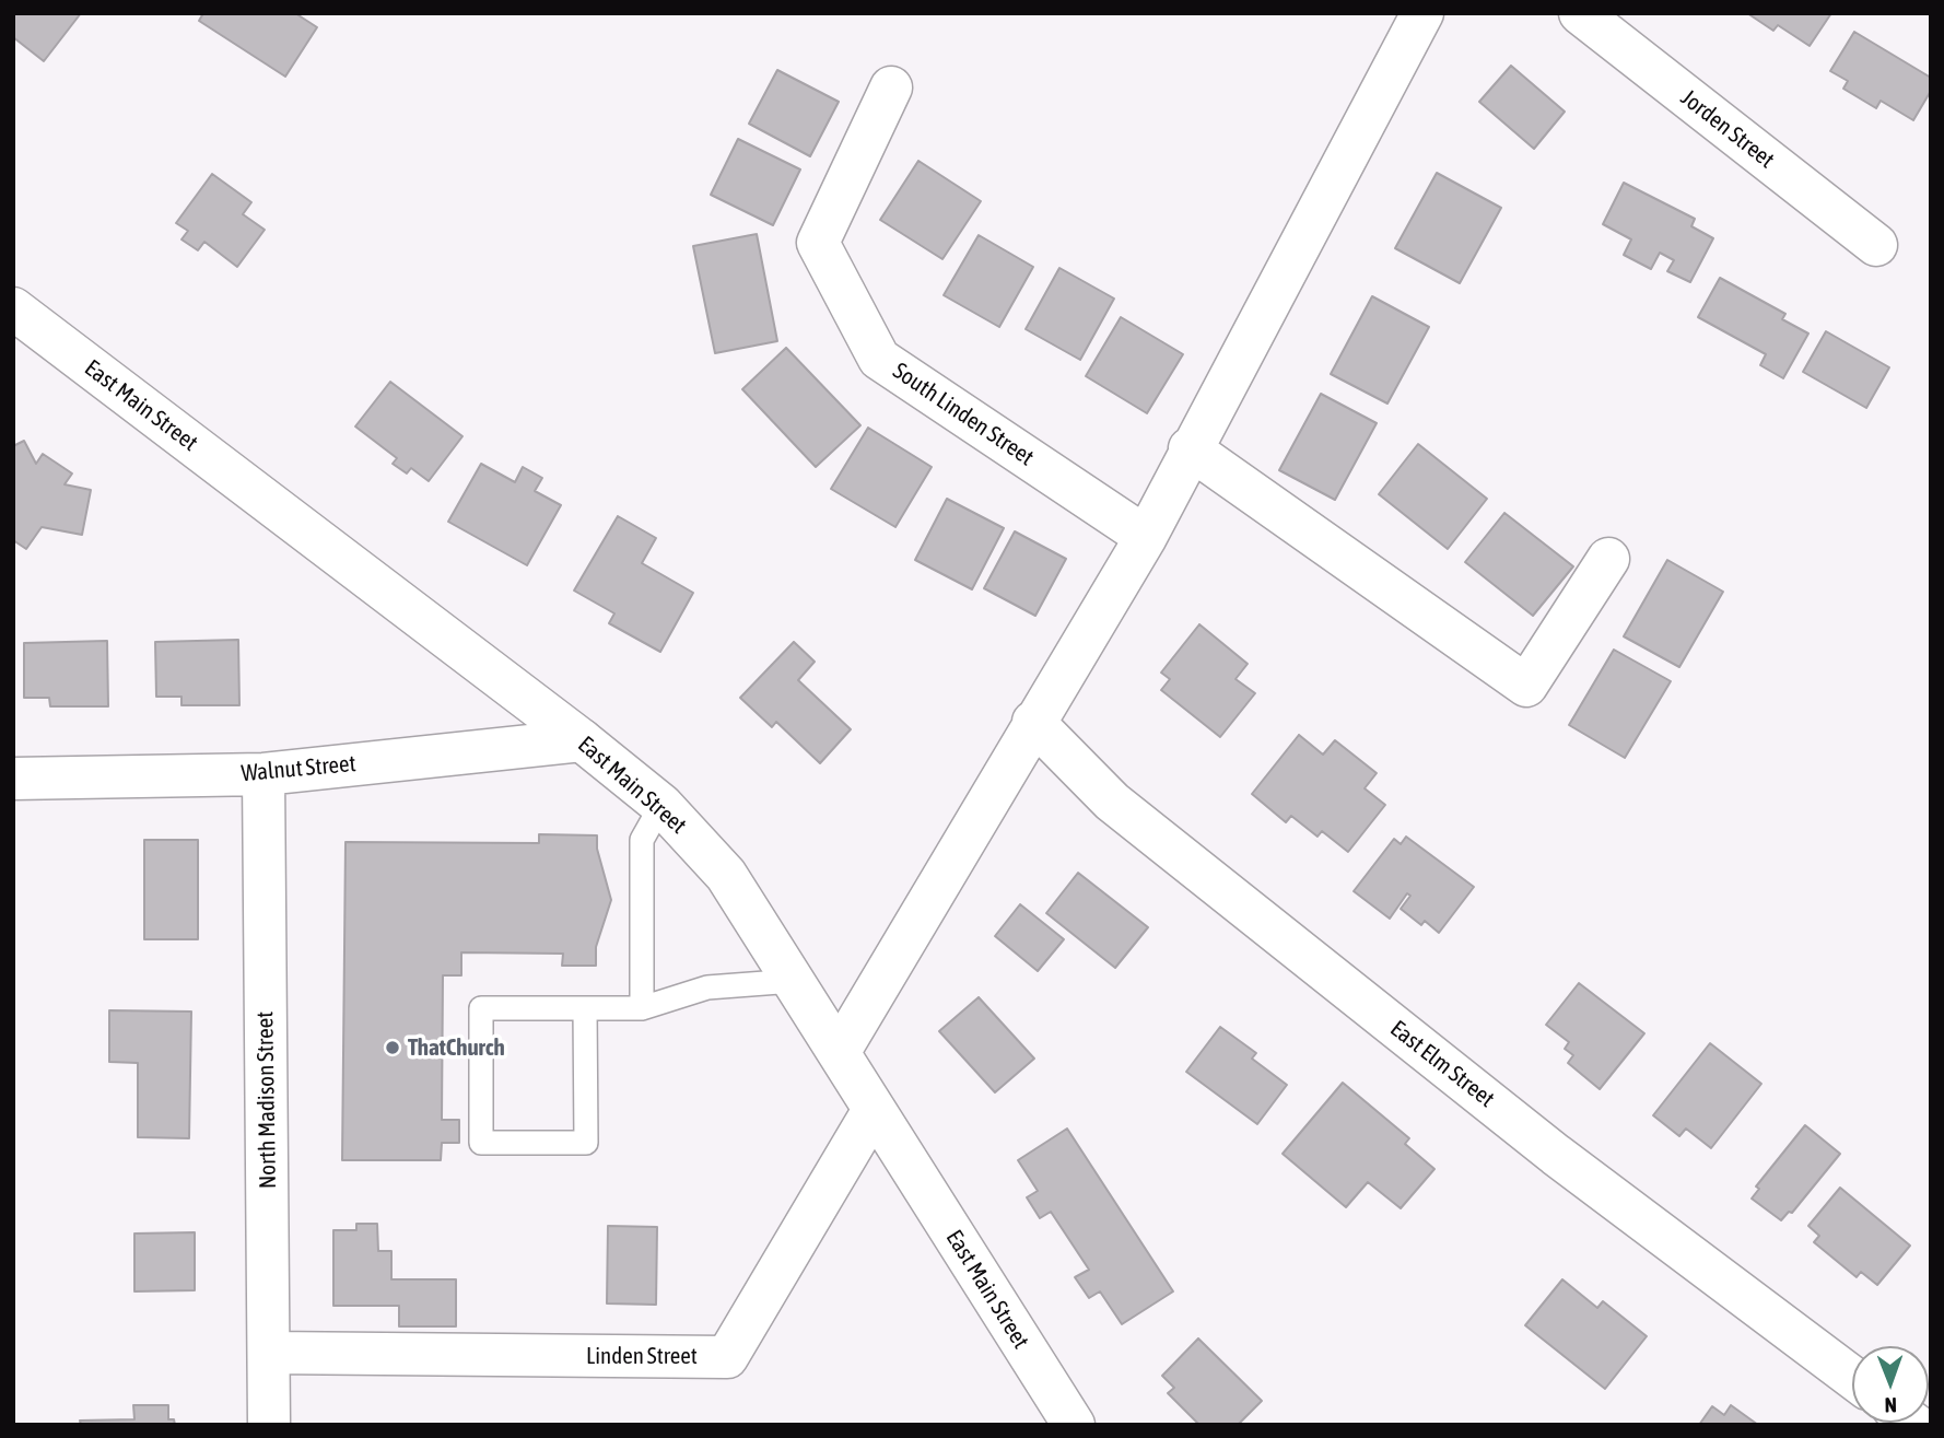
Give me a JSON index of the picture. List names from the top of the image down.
{
  "streets": {
    "street": [
      "Jorden Street",
      "East Main Street",
      "South Linden Street",
      "Walnut Street",
      "East Elm Street",
      "North Madison Street",
      "Linden Street"
    ]
  },
  "crossings": [
    ["East Main Street", "Walnut Street"],
    ["East Main Street", "Linden Street"],
    ["Walnut Street", "North Madison Street"],
    ["North Madison Street", "Linden Street"]
  ],
  "places": ["ThatChurch"],
  "north": "bottom"
}
